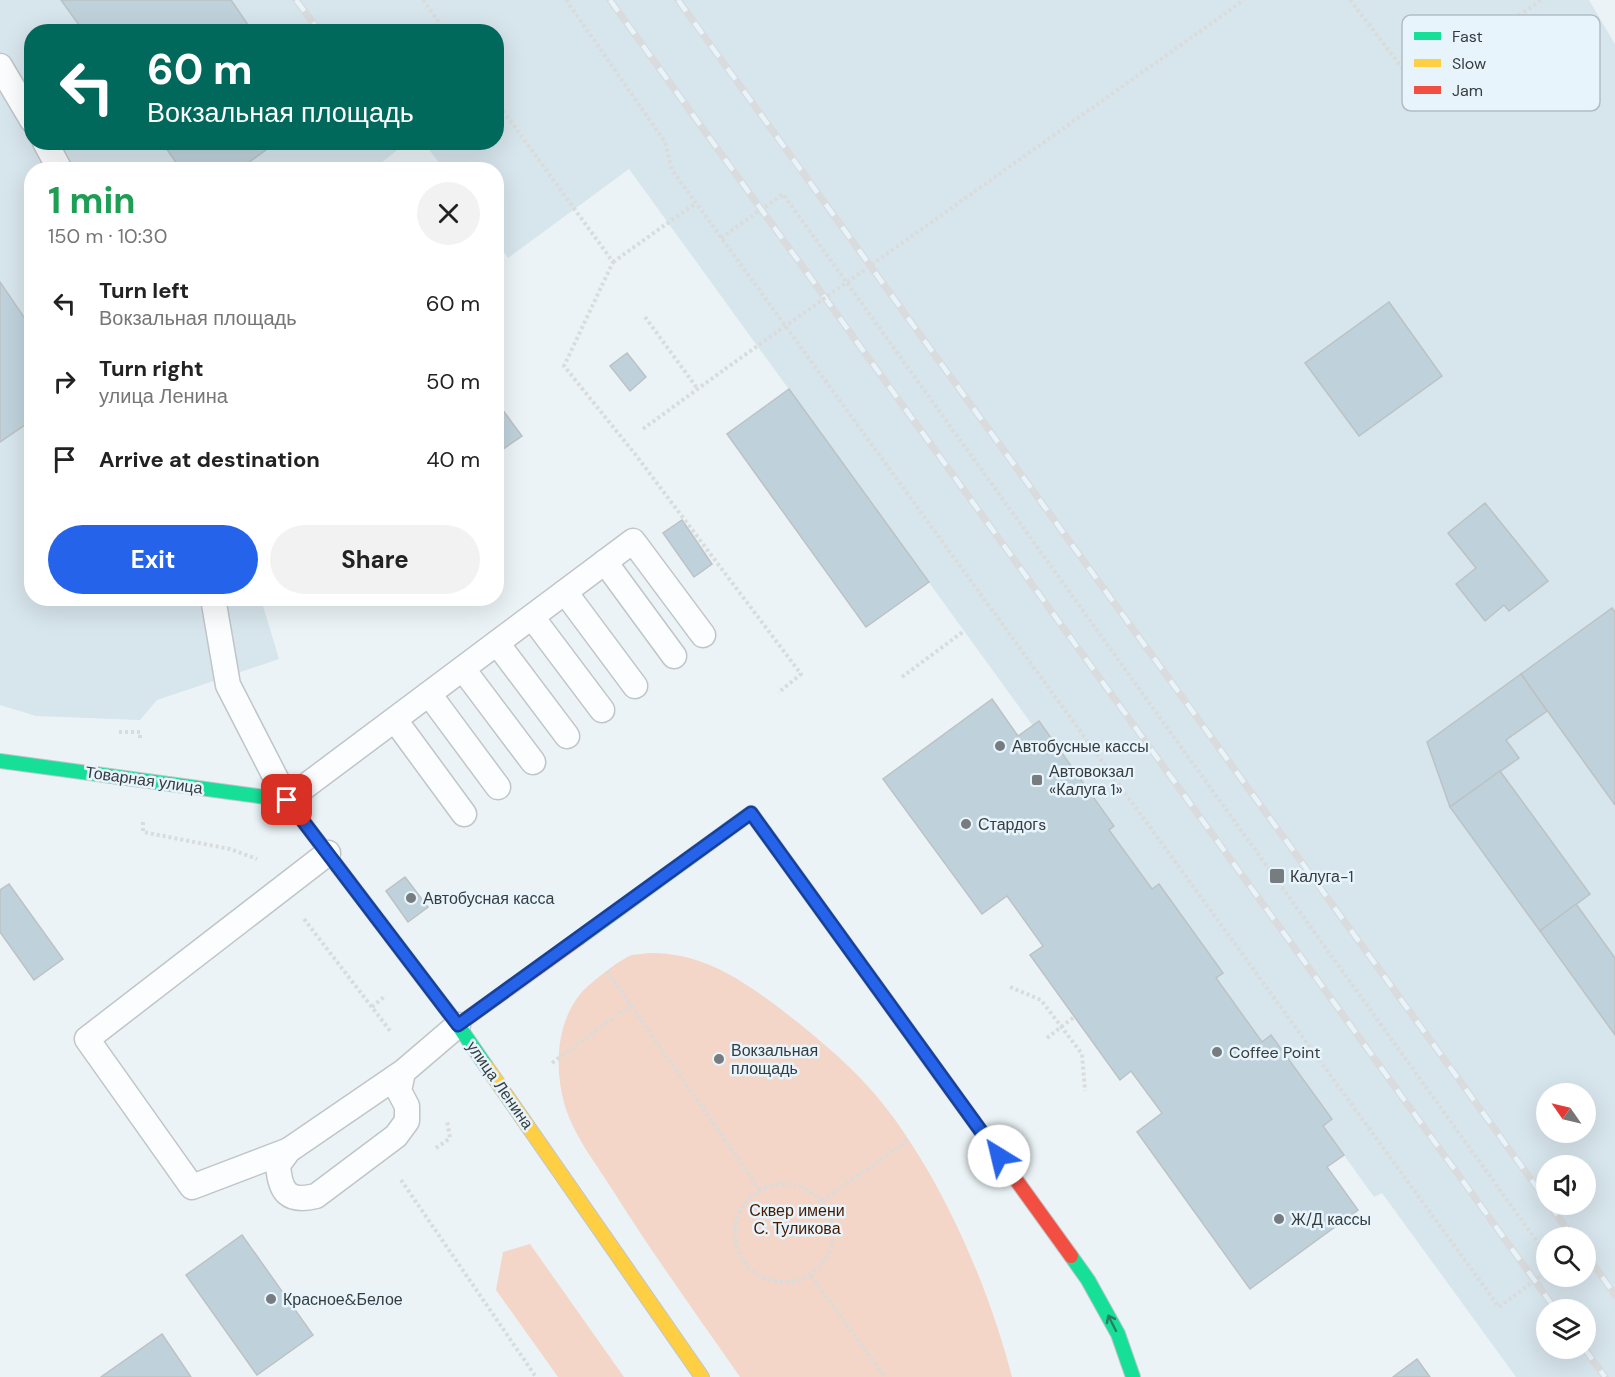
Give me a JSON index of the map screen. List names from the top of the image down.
{
  "streets": {
    "main road": ["Товарная улица", "улица Ленина"]
  },
  "crossings": [
    ["Товарная улица", "улица Ленина"]
  ],
  "parks": ["Сквер имени С. Туликова"],
  "places": {
    "other": [
      "Автобусные кассы",
      "Стардогs",
      "Автобусная касса",
      "Coffee Point",
      "Вокзальная площадь",
      "Ж/Д кассы",
      "Красное&Белое"
    ],
    "transit": ["Автовокзал «Калуга 1»", "Калуга-1"]
  },
  "legend": ["Fast", "Slow", "Jam"],
  "north": "top left",
  "page": {
    "turn": ["60 m", "Вокзальная площадь"],
    "heading": ["1 min", "150 m · 10:30"],
    "list": [
      {
        "name": "Turn left",
        "note": "Вокзальная площадь",
        "value": "60 m"
      },
      {
        "name": "Turn right",
        "note": "улица Ленина",
        "value": "50 m"
      },
      {
        "name": "Arrive at destination",
        "value": "40 m"
      }
    ],
    "buttons": ["Exit", "Share"]
  }
}
